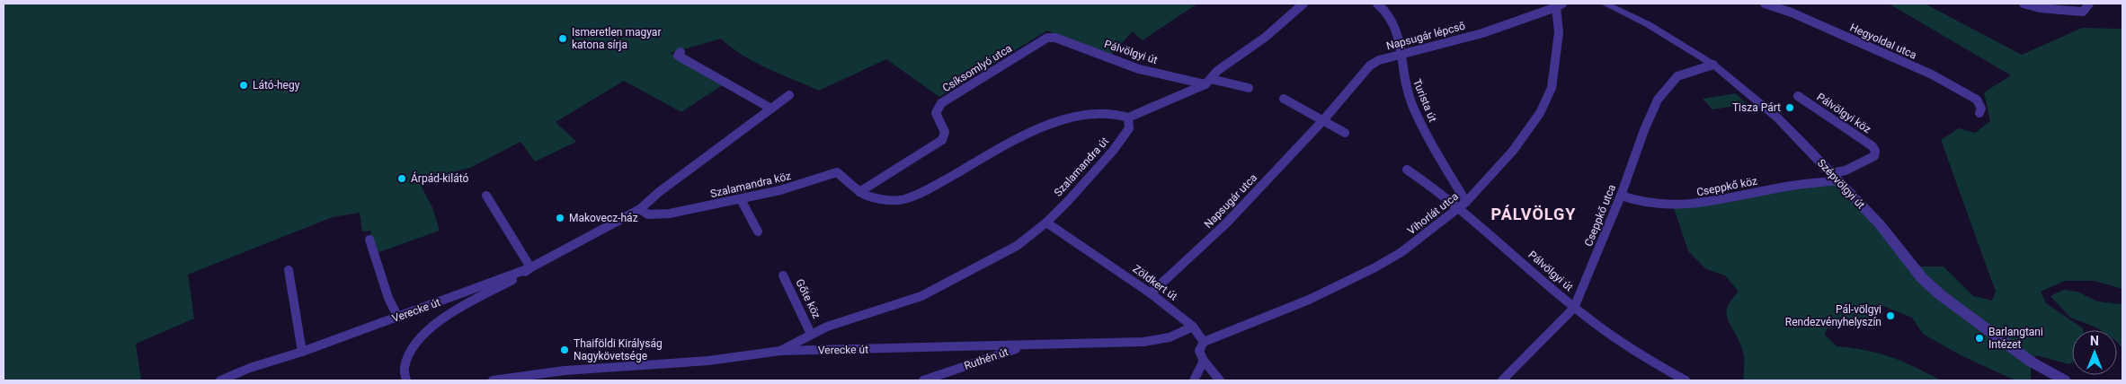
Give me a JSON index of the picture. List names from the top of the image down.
{
  "streets": {
    "street": [
      "Napsugár lépcső",
      "Hegyoldal utca",
      "Pálvölgyi út",
      "Csíksomlyó utca",
      "Turista út",
      "Pálvölgyi köz",
      "Szalamandra út",
      "Szépvölgyi út",
      "Szalamandra köz",
      "Cseppkő köz",
      "Napsugár utca",
      "Vihorlát utca",
      "Cseppkő utca",
      "Zöldkert út",
      "Gőte köz",
      "Verecke út",
      "Ruthén út"
    ]
  },
  "crossings": [
    ["Napsugár lépcső", "Turista út"],
    ["Napsugár lépcső", "Napsugár utca"],
    ["Napsugár lépcső", "Vihorlát utca"],
    ["Pálvölgyi út", "Csíksomlyó utca"],
    ["Pálvölgyi út", "Turista út"],
    ["Pálvölgyi út", "Vihorlát utca"],
    ["Pálvölgyi út", "Cseppkő utca"],
    ["Csíksomlyó utca", "Szalamandra köz"],
    ["Turista út", "Vihorlát utca"],
    ["Pálvölgyi köz", "Szépvölgyi út"],
    ["Pálvölgyi köz", "Cseppkő köz"],
    ["Szalamandra út", "Zöldkert út"],
    ["Szalamandra út", "Gőte köz"],
    ["Szalamandra út", "Verecke út"],
    ["Szépvölgyi út", "Cseppkő köz"],
    ["Szépvölgyi út", "Cseppkő utca"],
    ["Szalamandra köz", "Verecke út"],
    ["Cseppkő köz", "Cseppkő utca"],
    ["Napsugár utca", "Zöldkert út"],
    ["Vihorlát utca", "Zöldkert út"],
    ["Zöldkert út", "Verecke út"],
    ["Verecke út", "Ruthén út"]
  ],
  "districts": ["PÁLVÖLGY"],
  "places": [
    "Ismeretlen magyar katona sírja",
    "Látó-hegy",
    "Tisza Párt",
    "Árpád-kilátó",
    "Makovecz-ház",
    "Pál-völgyi Rendezvényhelyszín",
    "Barlangtani Intézet",
    "Thaiföldi Királyság Nagykövetsége"
  ],
  "north": "top"
}
